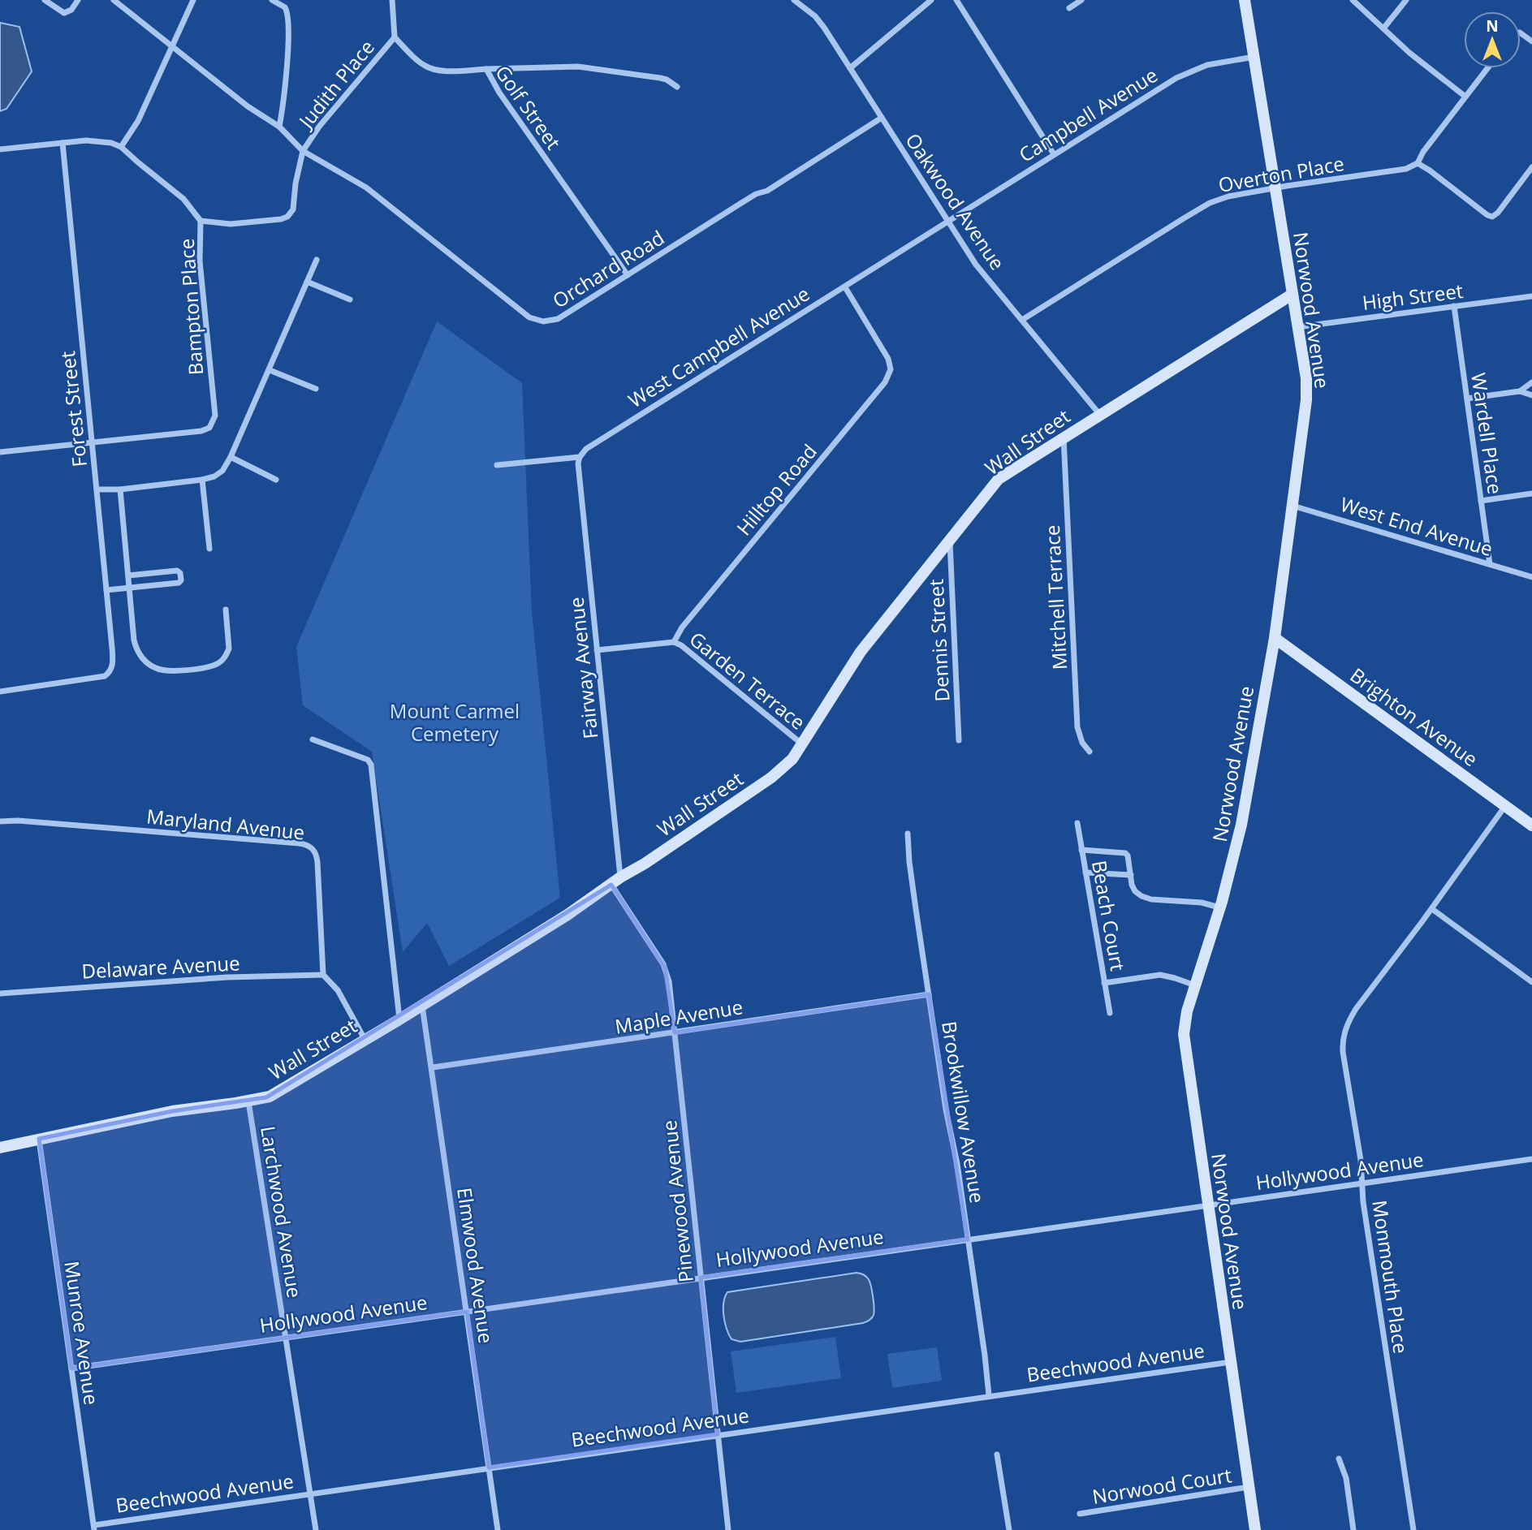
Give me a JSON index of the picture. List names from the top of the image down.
{
  "streets": {
    "street": [
      "Judith Place",
      "Golf Street",
      "Campbell Avenue",
      "Overton Place",
      "Oakwood Avenue",
      "Orchard Road",
      "High Street",
      "Bampton Place",
      "Norwood Avenue",
      "West Campbell Avenue",
      "Forest Street",
      "Wardell Place",
      "Wall Street",
      "Hilltop Road",
      "West End Avenue",
      "Mitchell Terrace",
      "Dennis Street",
      "Fairway Avenue",
      "Garden Terrace",
      "Brighton Avenue",
      "Maryland Avenue",
      "Beach Court",
      "Delaware Avenue",
      "Maple Avenue",
      "Brookwillow Avenue",
      "Hollywood Avenue",
      "Pinewood Avenue",
      "Larchwood Avenue",
      "Elmwood Avenue",
      "Monmouth Place",
      "Munroe Avenue",
      "Beechwood Avenue",
      "Norwood Court"
    ]
  },
  "crossings": [
    ["Judith Place", "Golf Street"],
    ["Judith Place", "Orchard Road"],
    ["Golf Street", "Orchard Road"],
    ["Campbell Avenue", "Oakwood Avenue"],
    ["Campbell Avenue", "Norwood Avenue"],
    ["Campbell Avenue", "West Campbell Avenue"],
    ["Overton Place", "Oakwood Avenue"],
    ["Overton Place", "Norwood Avenue"],
    ["Oakwood Avenue", "Orchard Road"],
    ["Oakwood Avenue", "West Campbell Avenue"],
    ["Oakwood Avenue", "Wall Street"],
    ["High Street", "Norwood Avenue"],
    ["High Street", "Wardell Place"],
    ["Bampton Place", "Forest Street"],
    ["Norwood Avenue", "Wall Street"],
    ["Norwood Avenue", "West End Avenue"],
    ["Norwood Avenue", "Brighton Avenue"],
    ["Norwood Avenue", "Hollywood Avenue"],
    ["Norwood Avenue", "Beechwood Avenue"],
    ["Norwood Avenue", "Norwood Court"],
    ["West Campbell Avenue", "Hilltop Road"],
    ["West Campbell Avenue", "Fairway Avenue"],
    ["Wardell Place", "West End Avenue"],
    ["Wall Street", "Mitchell Terrace"],
    ["Wall Street", "Dennis Street"],
    ["Wall Street", "Fairway Avenue"],
    ["Wall Street", "Garden Terrace"],
    ["Wall Street", "Pinewood Avenue"],
    ["Wall Street", "Larchwood Avenue"],
    ["Wall Street", "Elmwood Avenue"],
    ["Wall Street", "Munroe Avenue"],
    ["Hilltop Road", "Garden Terrace"],
    ["Fairway Avenue", "Pinewood Avenue"],
    ["Brighton Avenue", "Monmouth Place"],
    ["Maryland Avenue", "Delaware Avenue"],
    ["Maple Avenue", "Brookwillow Avenue"],
    ["Maple Avenue", "Pinewood Avenue"],
    ["Maple Avenue", "Elmwood Avenue"],
    ["Brookwillow Avenue", "Hollywood Avenue"],
    ["Brookwillow Avenue", "Beechwood Avenue"],
    ["Hollywood Avenue", "Pinewood Avenue"],
    ["Hollywood Avenue", "Larchwood Avenue"],
    ["Hollywood Avenue", "Elmwood Avenue"],
    ["Hollywood Avenue", "Monmouth Place"],
    ["Hollywood Avenue", "Munroe Avenue"],
    ["Pinewood Avenue", "Beechwood Avenue"],
    ["Larchwood Avenue", "Beechwood Avenue"],
    ["Elmwood Avenue", "Beechwood Avenue"],
    ["Munroe Avenue", "Beechwood Avenue"]
  ],
  "parks": ["Mount Carmel Cemetery"],
  "north": "top"
}
